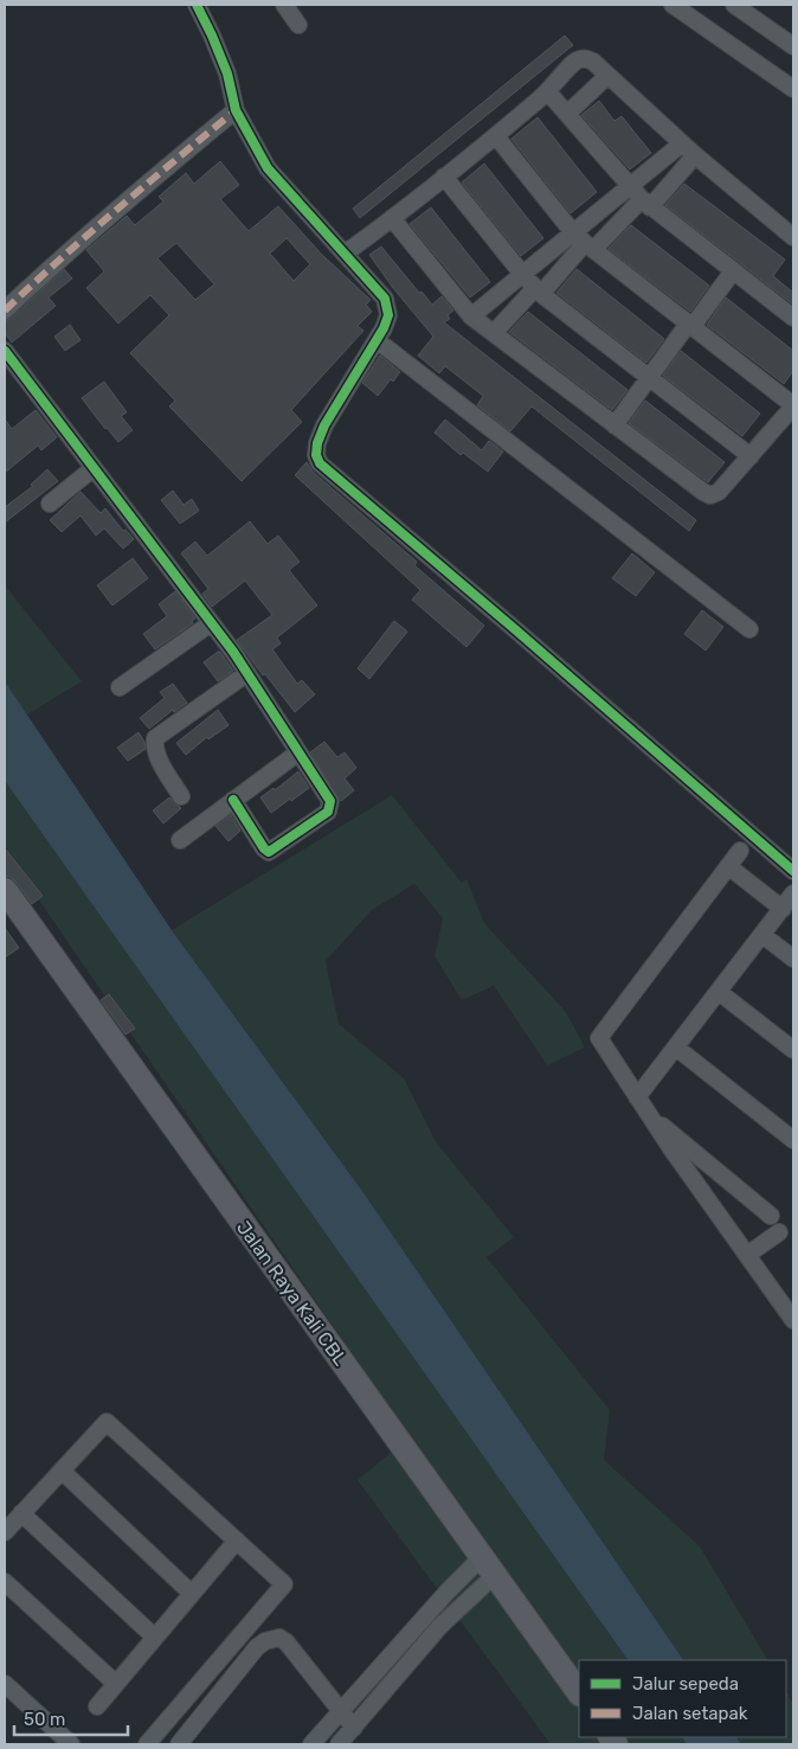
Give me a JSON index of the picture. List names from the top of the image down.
{
  "streets": {
    "main road": ["Jalan Raya Kali CBL"]
  },
  "legend": ["Jalur sepeda", "Jalan setapak"],
  "scale_bar": "50 m"
}
